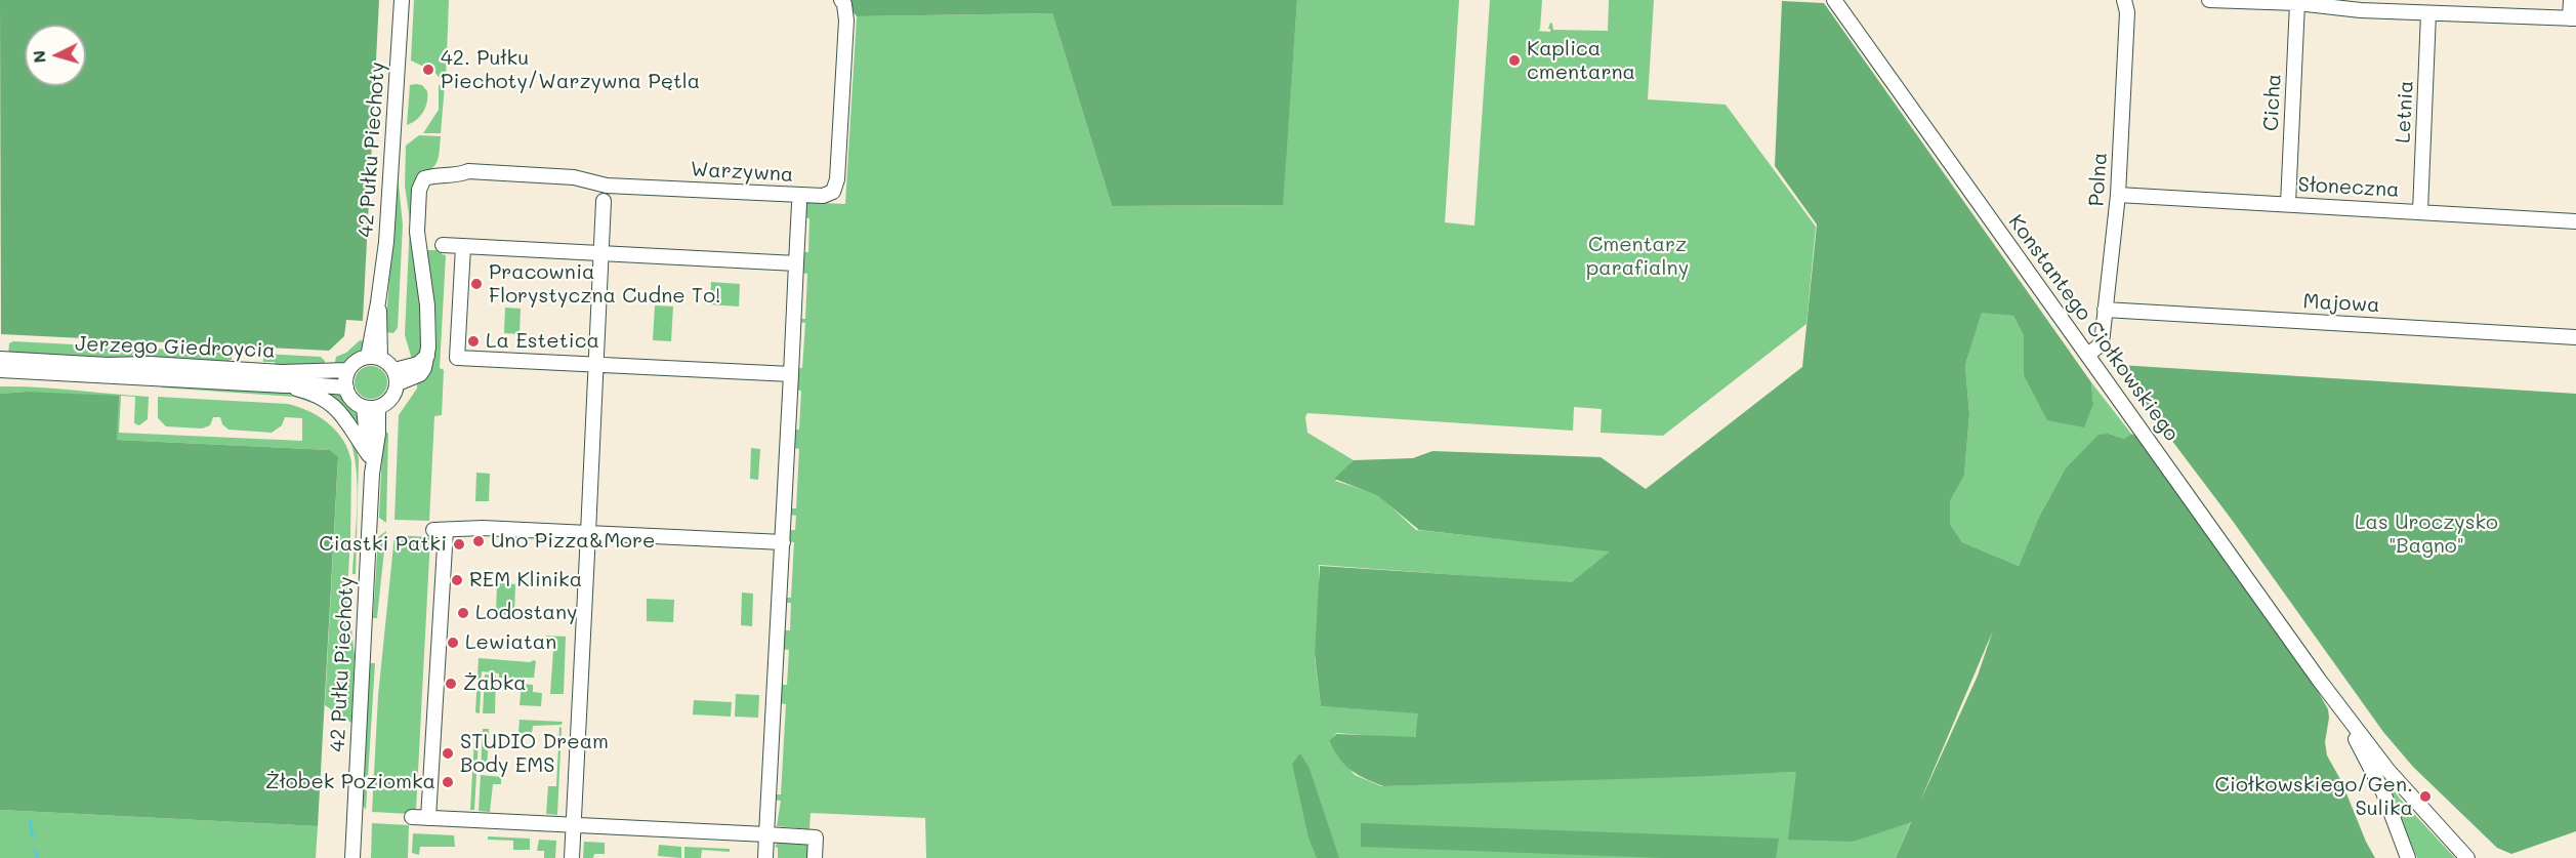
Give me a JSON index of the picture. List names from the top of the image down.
{
  "streets": {
    "street": [
      "Cicha",
      "Letnia",
      "42 Pułku Piechoty",
      "Warzywna",
      "Polna",
      "Słoneczna",
      "Majowa",
      "Konstantego Ciołkowskiego",
      "Jerzego Giedroycia"
    ]
  },
  "crossings": [
    ["Cicha", "Słoneczna"],
    ["Letnia", "Słoneczna"],
    ["42 Pułku Piechoty", "Warzywna"],
    ["42 Pułku Piechoty", "Jerzego Giedroycia"],
    ["Warzywna", "Jerzego Giedroycia"],
    ["Polna", "Słoneczna"],
    ["Polna", "Majowa"],
    ["Polna", "Konstantego Ciołkowskiego"]
  ],
  "parks": ["Cmentarz parafialny", "Las Uroczysko \"Bagno\""],
  "places": [
    "Kaplica cmentarna",
    "42. Pułku Piechoty/Warzywna Pętla",
    "Pracownia Florystyczna Cudne To!",
    "La Estetica",
    "Uno Pizza&More",
    "Ciastki Patki",
    "REM Klinika",
    "Lodostany",
    "Lewiatan",
    "Żabka",
    "STUDIO Dream Body EMS",
    "Żłobek Poziomka",
    "Ciołkowskiego/Gen. Sulika"
  ],
  "north": "left"
}
